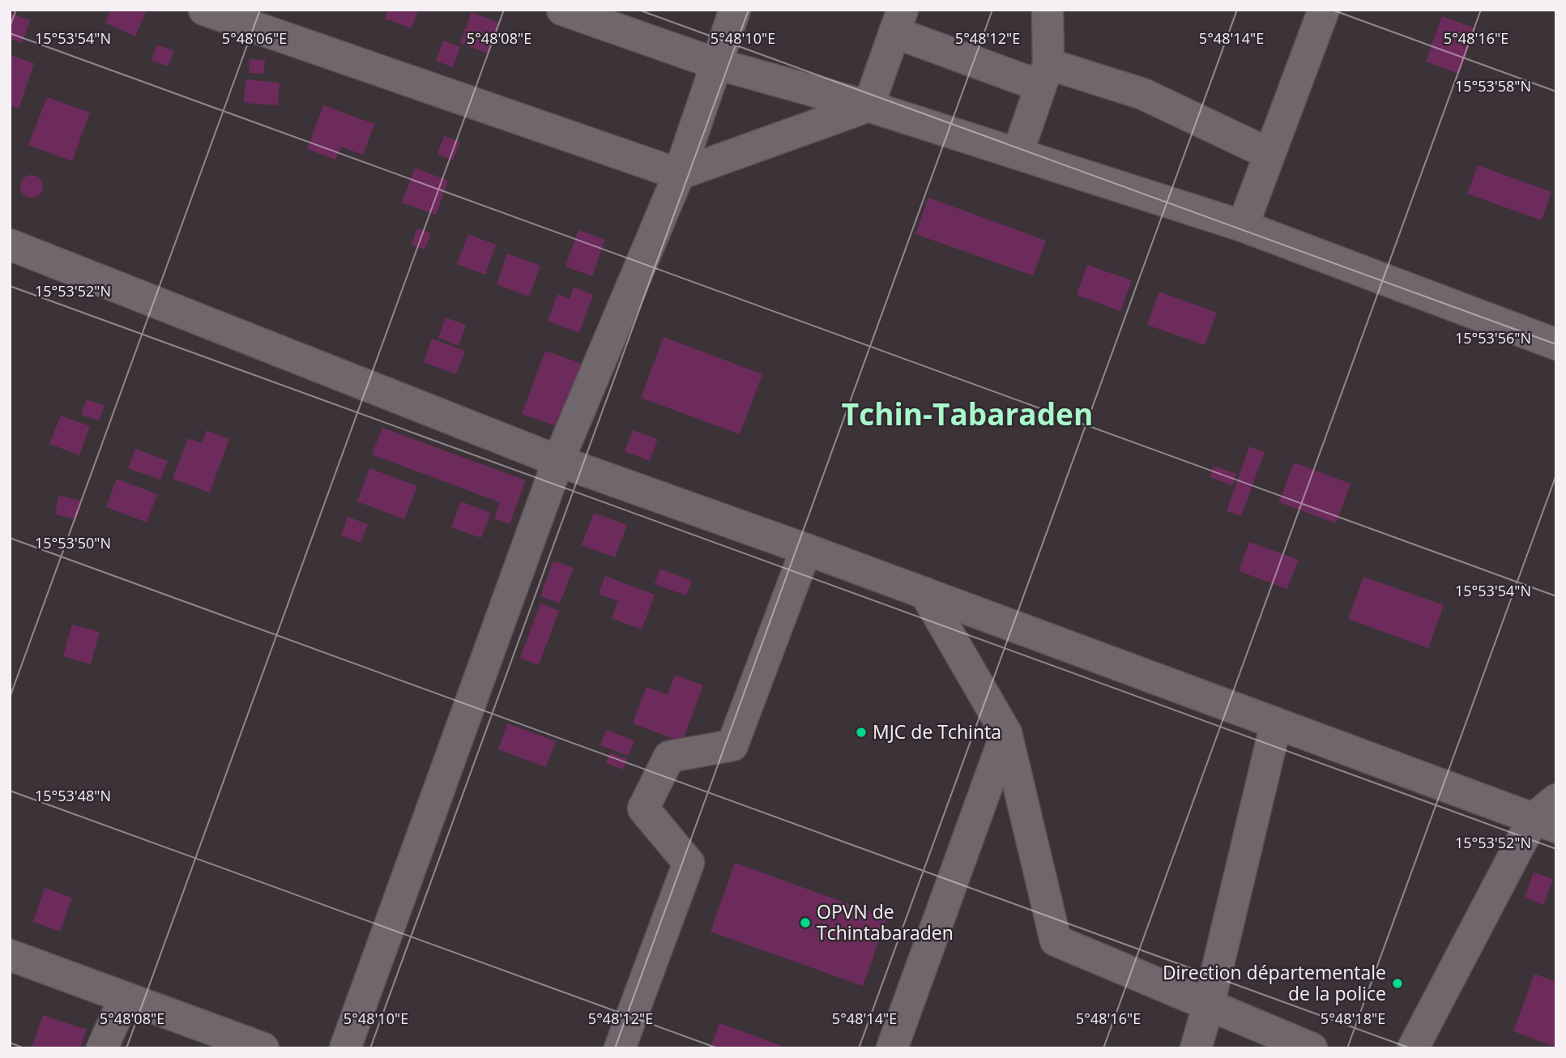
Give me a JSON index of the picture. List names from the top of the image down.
{
  "districts": ["Tchin-Tabaraden"],
  "places": ["MJC de Tchinta", "OPVN de Tchintabaraden", "Direction départementale de la police"],
  "coordinates": [
    "5°48'08\"E",
    "5°48'10\"E",
    "5°48'12\"E",
    "5°48'14\"E",
    "5°48'06\"E",
    "5°48'16\"E",
    "15°53'54\"N",
    "15°53'58\"N",
    "15°53'52\"N",
    "15°53'56\"N",
    "15°53'50\"N",
    "15°53'48\"N",
    "5°48'18\"E"
  ]
}
